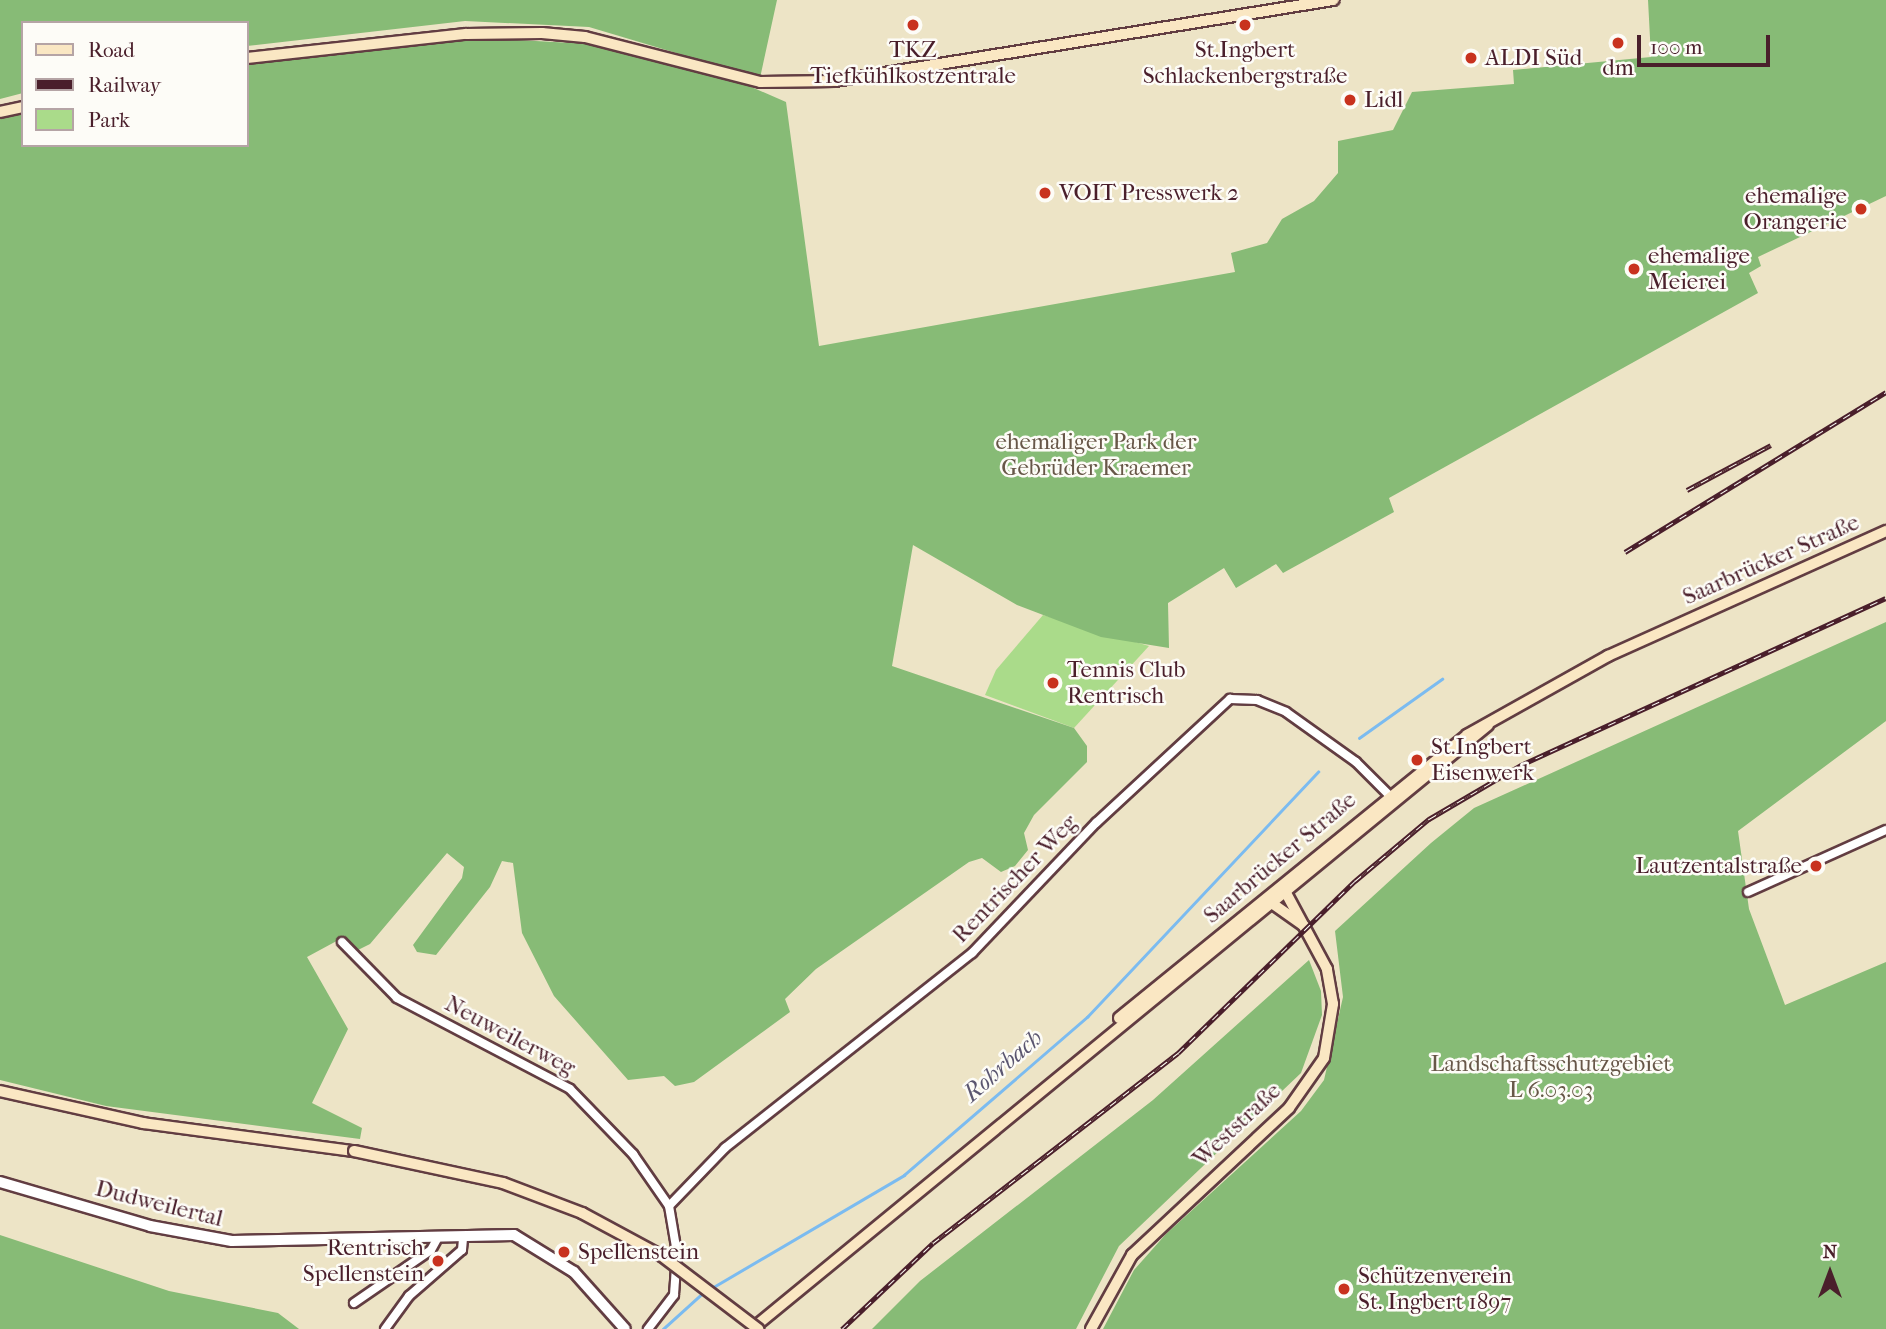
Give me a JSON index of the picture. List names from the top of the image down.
{
  "streets": {
    "main road": ["Saarbrücker Straße", "Weststraße"],
    "street": ["Rentrischer Weg", "Neuweilerweg", "Dudweilertal"]
  },
  "crossings": [
    ["Saarbrücker Straße", "Rentrischer Weg"],
    ["Saarbrücker Straße", "Weststraße"],
    ["Rentrischer Weg", "Neuweilerweg"]
  ],
  "water": ["Rohrbach"],
  "parks": ["ehemaliger Park der Gebrüder Kraemer", "Landschaftsschutzgebiet L 6.03.03"],
  "places": [
    "TKZ Tiefkühlkostzentrale",
    "St.Ingbert Schlackenbergstraße",
    "dm",
    "ALDI Süd",
    "Lidl",
    "VOIT Presswerk 2",
    "ehemalige Orangerie",
    "ehemalige Meierei",
    "Tennis Club Rentrisch",
    "St.Ingbert Eisenwerk",
    "Lautzentalstraße",
    "Spellenstein",
    "Rentrisch Spellenstein",
    "Schützenverein St. Ingbert 1897"
  ],
  "legend": ["Road", "Railway", "Park"],
  "scale_bar": "100 m",
  "north": "top"
}
